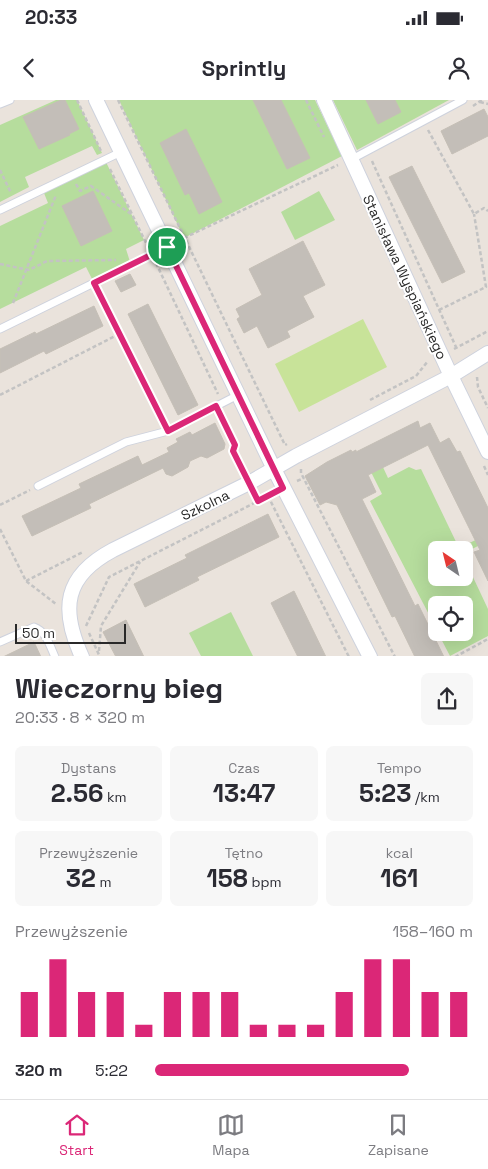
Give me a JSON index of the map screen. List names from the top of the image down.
{
  "streets": {
    "street": ["Stanisława Wyspiańskiego", "Szkolna"]
  },
  "crossings": [
    ["Stanisława Wyspiańskiego", "Szkolna"]
  ],
  "scale_bar": "50 m",
  "north": "top left",
  "page": {
    "status": "20:33",
    "header": "Sprintly",
    "scale": "50 m",
    "heading": ["Wieczorny bieg", "20:33 · 8 × 320 m"],
    "stats": [
      ["Dystans", "2.56 km"],
      ["Czas", "13:47"],
      ["Tempo", "5:23 /km"],
      ["Przewyższenie", "32 m"],
      ["Tętno", "158 bpm"],
      ["kcal", "161"]
    ],
    "chart": ["Przewyższenie", "158–160 m"],
    "list": [
      {
        "name": "320 m",
        "note": "5:22"
      }
    ],
    "tabs": ["Start", "Mapa", "Zapisane"]
  }
}
